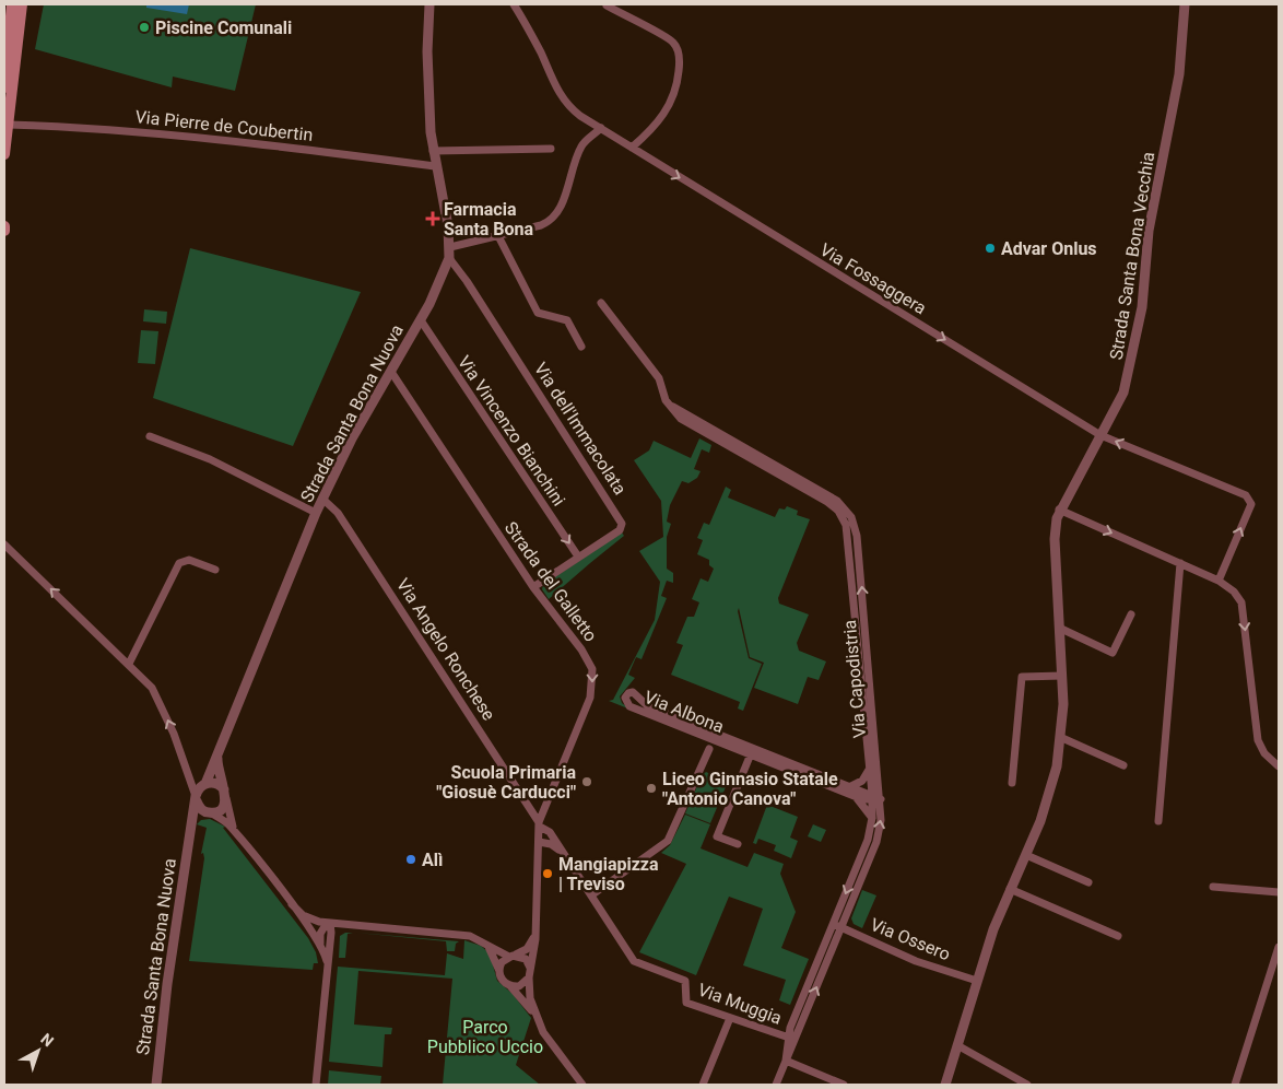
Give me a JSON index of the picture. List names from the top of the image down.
{
  "streets": {
    "street": [
      "Via Pierre de Coubertin",
      "Strada Santa Bona Vecchia",
      "Via Fossaggera",
      "Strada Santa Bona Nuova",
      "Via dell'Immacolata",
      "Via Vincenzo Bianchini",
      "Strada del Galletto",
      "Via Angelo Ronchese",
      "Via Capodistria",
      "Via Albona",
      "Via Ossero",
      "Via Muggia"
    ]
  },
  "crossings": [
    ["Via Pierre de Coubertin", "Strada Santa Bona Nuova"],
    ["Strada Santa Bona Vecchia", "Via Fossaggera"],
    ["Strada Santa Bona Vecchia", "Via Ossero"],
    ["Strada Santa Bona Nuova", "Via dell'Immacolata"],
    ["Strada Santa Bona Nuova", "Via Vincenzo Bianchini"],
    ["Strada Santa Bona Nuova", "Strada del Galletto"],
    ["Strada Santa Bona Nuova", "Via Angelo Ronchese"],
    ["Via dell'Immacolata", "Via Vincenzo Bianchini"],
    ["Via dell'Immacolata", "Strada del Galletto"],
    ["Strada del Galletto", "Via Angelo Ronchese"],
    ["Via Capodistria", "Via Albona"],
    ["Via Capodistria", "Via Ossero"],
    ["Via Capodistria", "Via Muggia"]
  ],
  "one_way": ["Via Vincenzo Bianchini", "Strada del Galletto"],
  "parks": ["Parco Pubblico Uccio"],
  "places": {
    "other": [
      "Piscine Comunali",
      "Advar Onlus",
      "Scuola Primaria \"Giosuè Carducci\"",
      "Liceo Ginnasio Statale \"Antonio Canova\"",
      "Alì",
      "Mangiapizza | Treviso"
    ],
    "health": ["Farmacia Santa Bona"]
  },
  "north": "top right"
}
